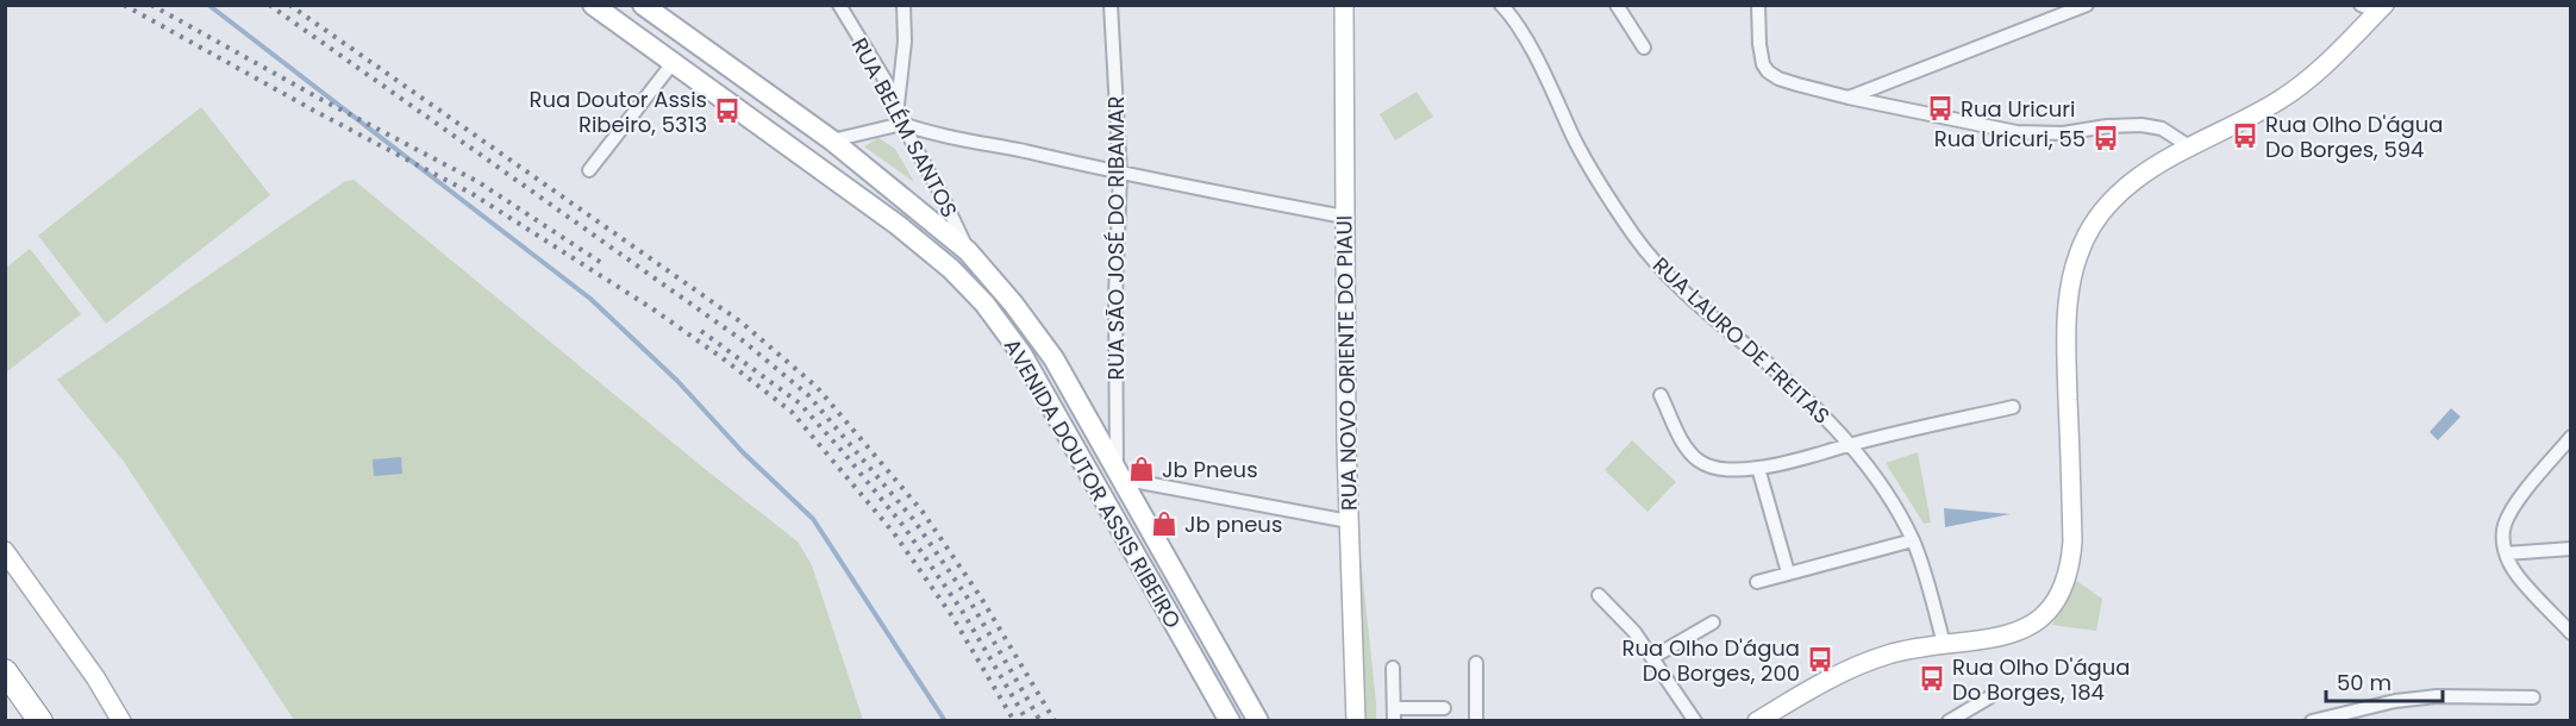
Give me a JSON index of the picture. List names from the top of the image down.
{
  "streets": {
    "main road": ["RUA NOVO ORIENTE DO PIAUI", "AVENIDA DOUTOR ASSIS RIBEIRO"],
    "street": ["RUA BELÉM SANTOS", "RUA SÃO JOSÉ DO RIBAMAR", "RUA LAURO DE FREITAS"]
  },
  "crossings": [
    ["RUA BELÉM SANTOS", "AVENIDA DOUTOR ASSIS RIBEIRO"],
    ["RUA SÃO JOSÉ DO RIBAMAR", "AVENIDA DOUTOR ASSIS RIBEIRO"]
  ],
  "places": {
    "bus stop": [
      "Rua Uricuri",
      "Rua Doutor Assis Ribeiro, 5313",
      "Rua Olho D'água Do Borges, 594",
      "Rua Uricuri, 55",
      "Rua Olho D'água Do Borges, 200",
      "Rua Olho D'água Do Borges, 184"
    ],
    "shop": ["Jb Pneus", "Jb pneus"]
  },
  "scale_bar": "50 m"
}
